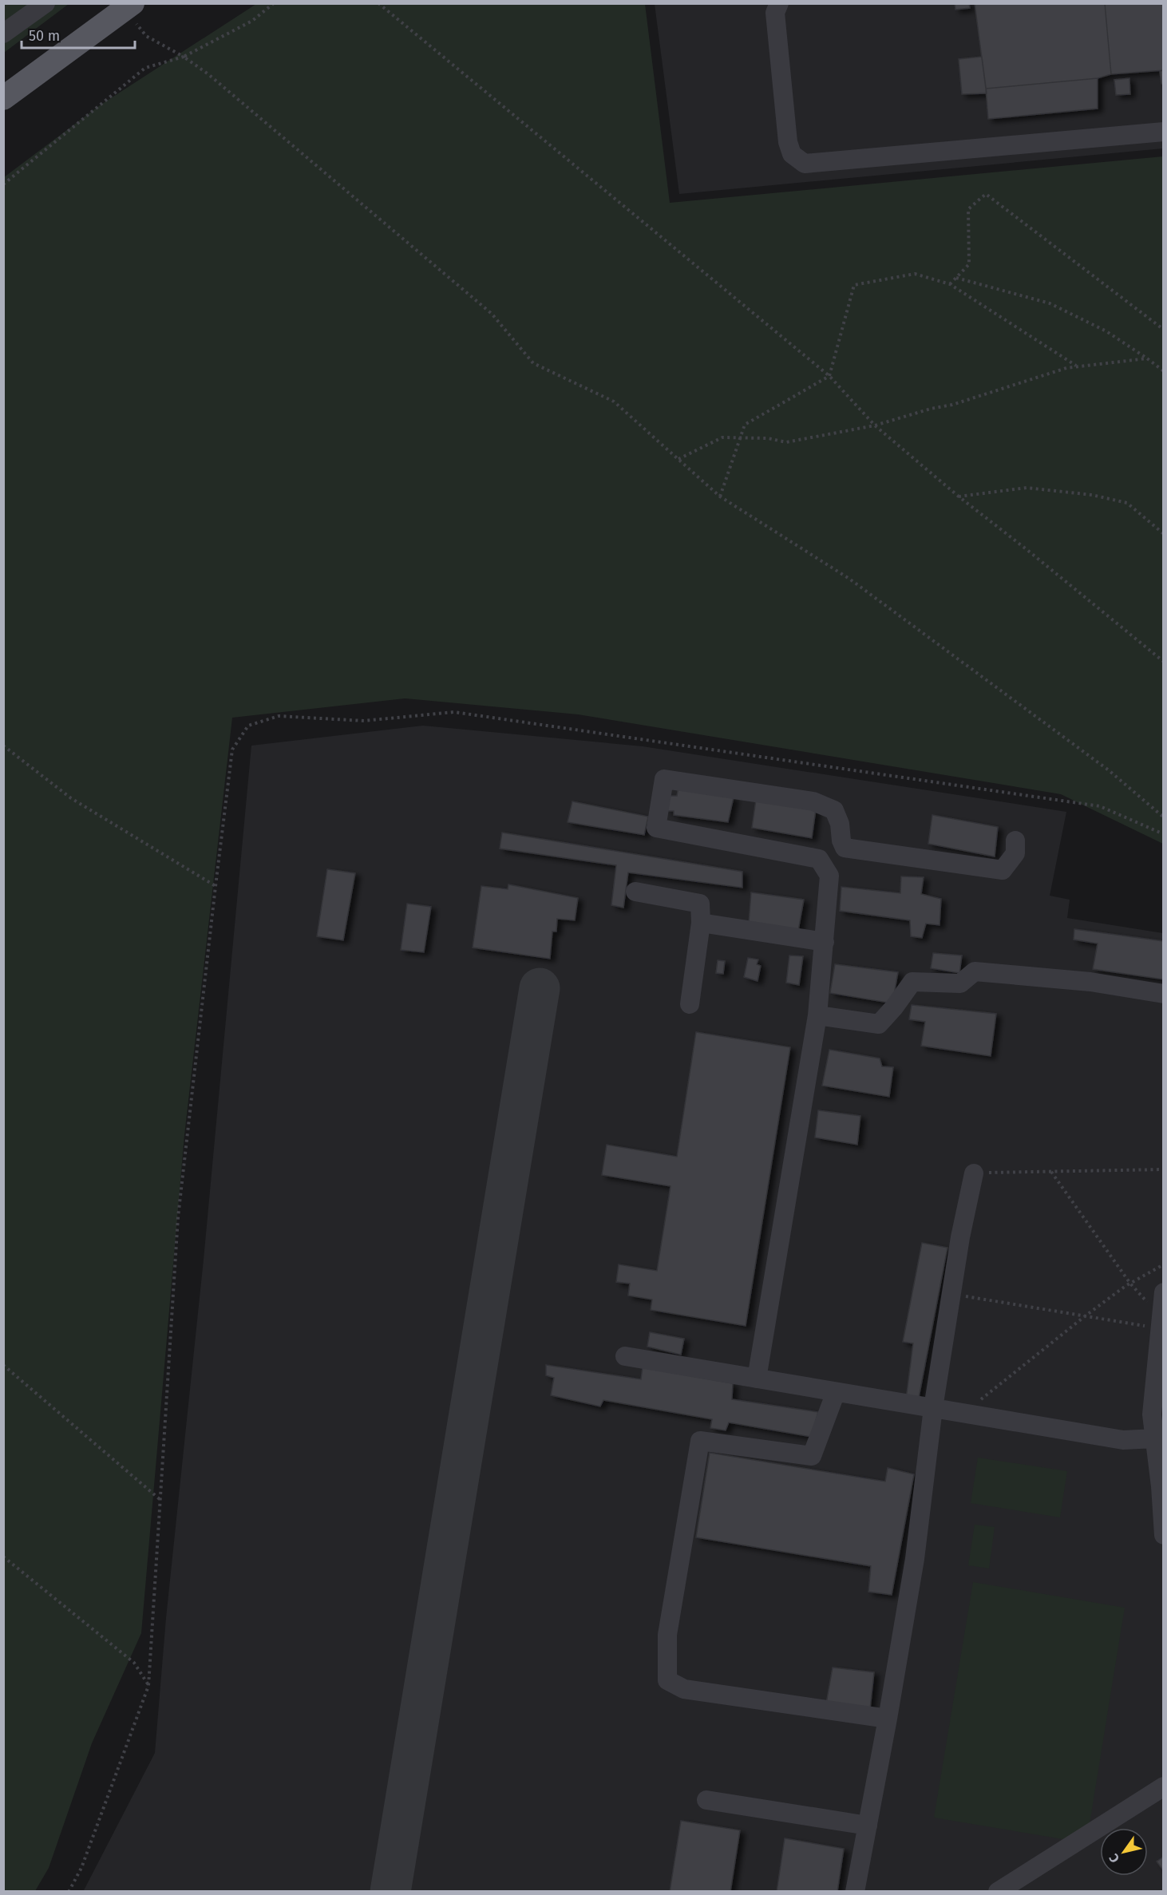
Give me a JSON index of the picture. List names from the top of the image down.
{
  "scale_bar": "50 m",
  "north": "bottom left"
}
